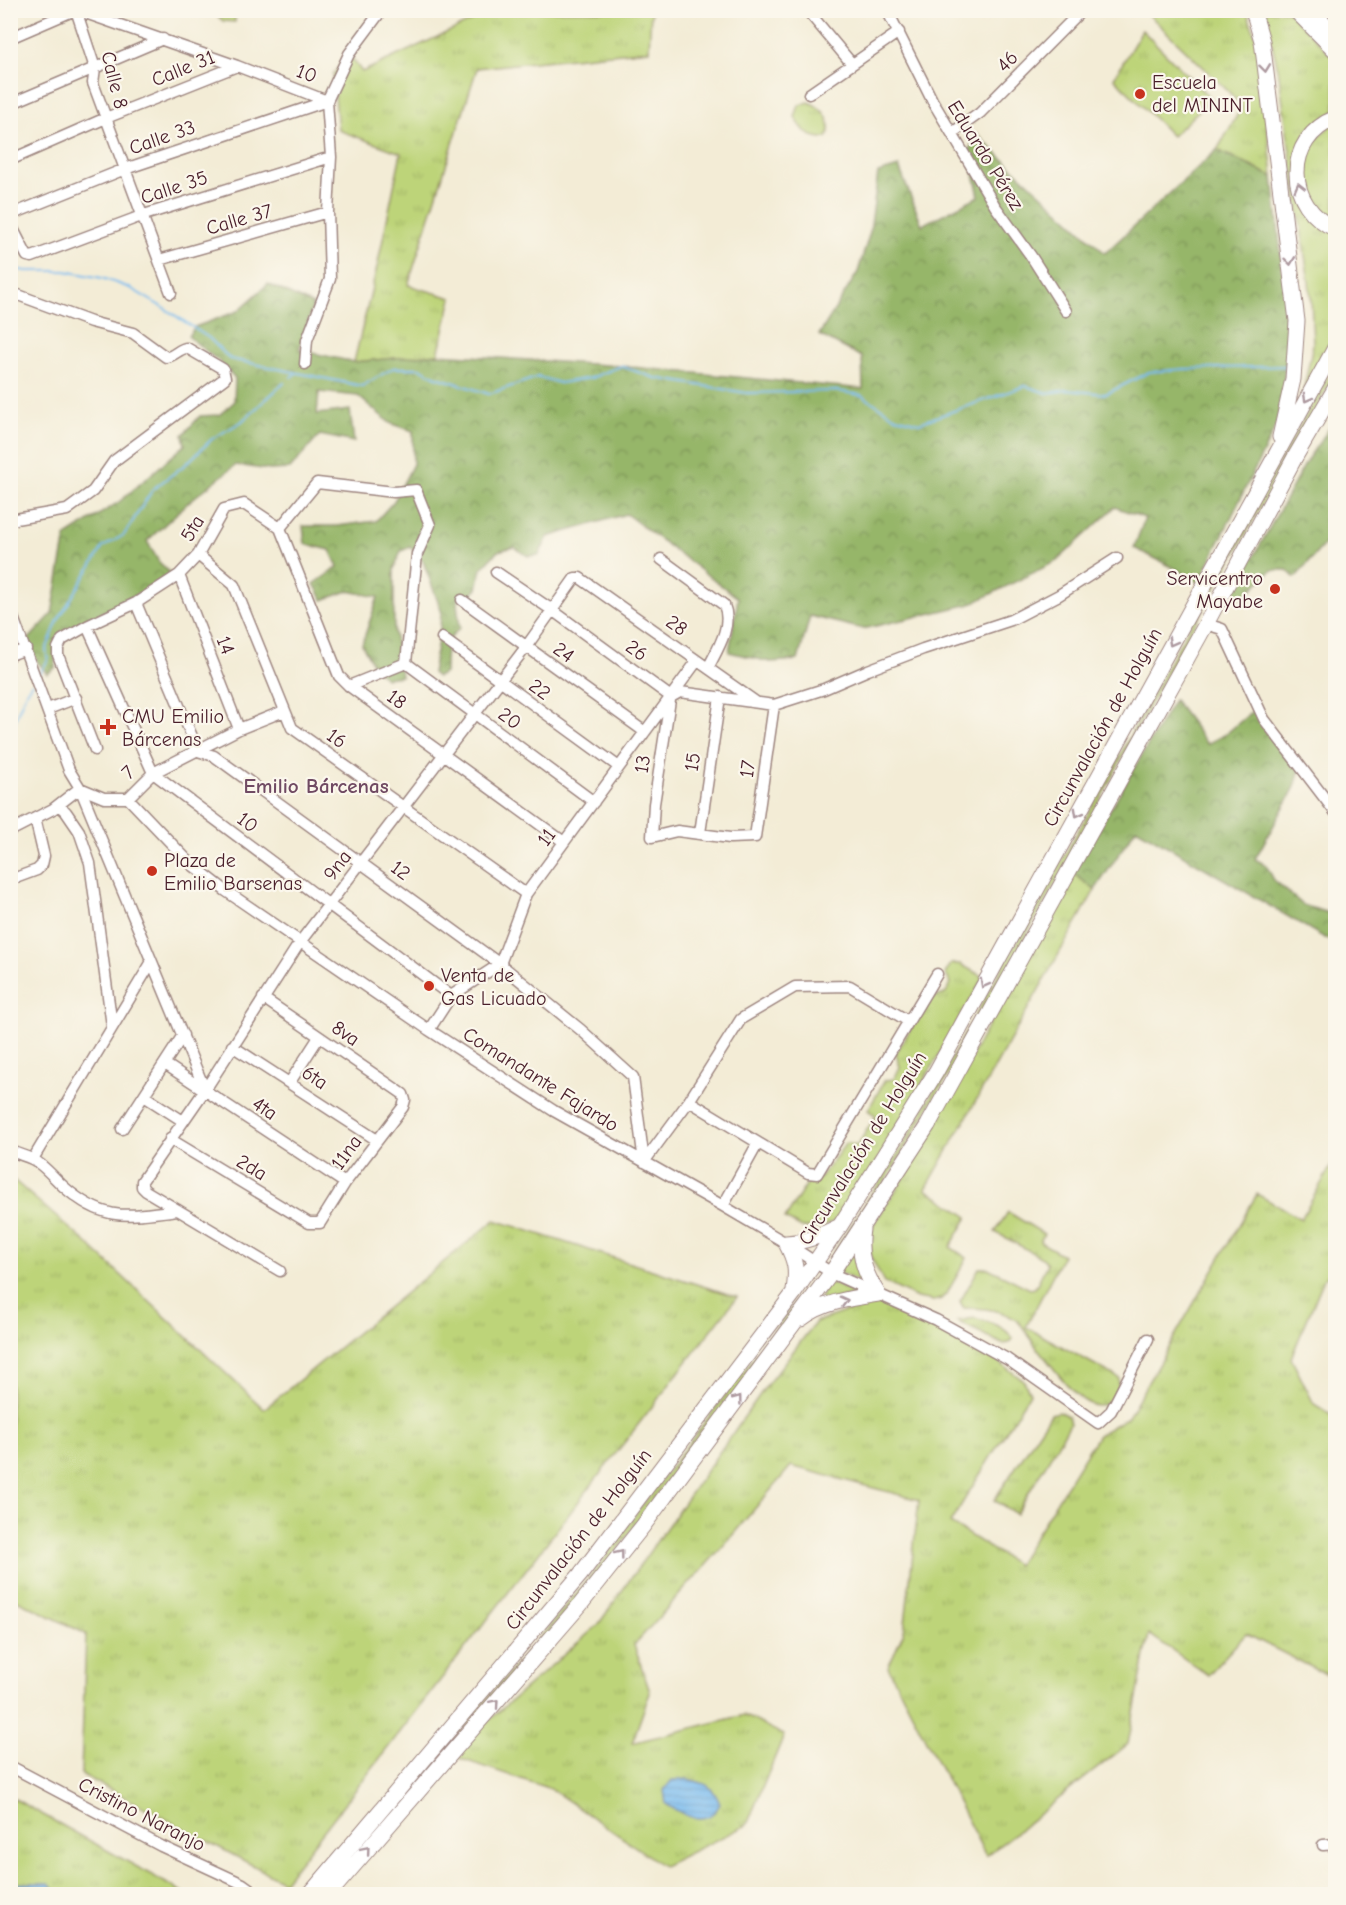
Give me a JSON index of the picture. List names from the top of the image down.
{
  "streets": {
    "highway": ["Circunvalación de Holguín"],
    "street": [
      "46",
      "Calle 31",
      "10",
      "Calle 8",
      "Calle 33",
      "Eduardo Pérez",
      "Calle 35",
      "Calle 37",
      "5ta",
      "28",
      "14",
      "26",
      "24",
      "22",
      "18",
      "20",
      "16",
      "15",
      "13",
      "17",
      "7",
      "11",
      "9na",
      "12",
      "8va",
      "6ta",
      "Comandante Fajardo",
      "4ta",
      "11na",
      "2da",
      "Cristino Naranjo"
    ]
  },
  "crossings": [
    ["46", "Eduardo Pérez"],
    ["Calle 31", "10"],
    ["Calle 31", "Calle 8"],
    ["10", "Calle 8"],
    ["10", "Calle 33"],
    ["10", "Calle 35"],
    ["10", "Calle 37"],
    ["10", "5ta"],
    ["10", "7"],
    ["10", "9na"],
    ["Calle 8", "Calle 33"],
    ["Calle 8", "Calle 35"],
    ["Calle 8", "Calle 37"],
    ["5ta", "14"],
    ["5ta", "18"],
    ["5ta", "16"],
    ["28", "11"],
    ["28", "9na"],
    ["14", "7"],
    ["26", "13"],
    ["26", "11"],
    ["26", "9na"],
    ["24", "11"],
    ["24", "9na"],
    ["22", "11"],
    ["22", "9na"],
    ["18", "11"],
    ["18", "9na"],
    ["20", "11"],
    ["20", "9na"],
    ["Circunvalación de Holguín", "Comandante Fajardo"],
    ["16", "7"],
    ["16", "11"],
    ["16", "9na"],
    ["15", "13"],
    ["15", "17"],
    ["13", "17"],
    ["13", "11"],
    ["7", "12"],
    ["7", "Comandante Fajardo"],
    ["11", "12"],
    ["9na", "12"],
    ["9na", "8va"],
    ["9na", "6ta"],
    ["9na", "Comandante Fajardo"],
    ["9na", "4ta"],
    ["9na", "2da"],
    ["12", "Comandante Fajardo"],
    ["8va", "11na"],
    ["6ta", "11na"],
    ["4ta", "11na"],
    ["11na", "2da"]
  ],
  "districts": ["Emilio Bárcenas"],
  "places": {
    "other": [
      "Escuela del MININT",
      "Servicentro Mayabe",
      "Plaza de Emilio Barsenas",
      "Venta de Gas Licuado"
    ],
    "health": ["CMU Emilio Bárcenas"]
  }
}
